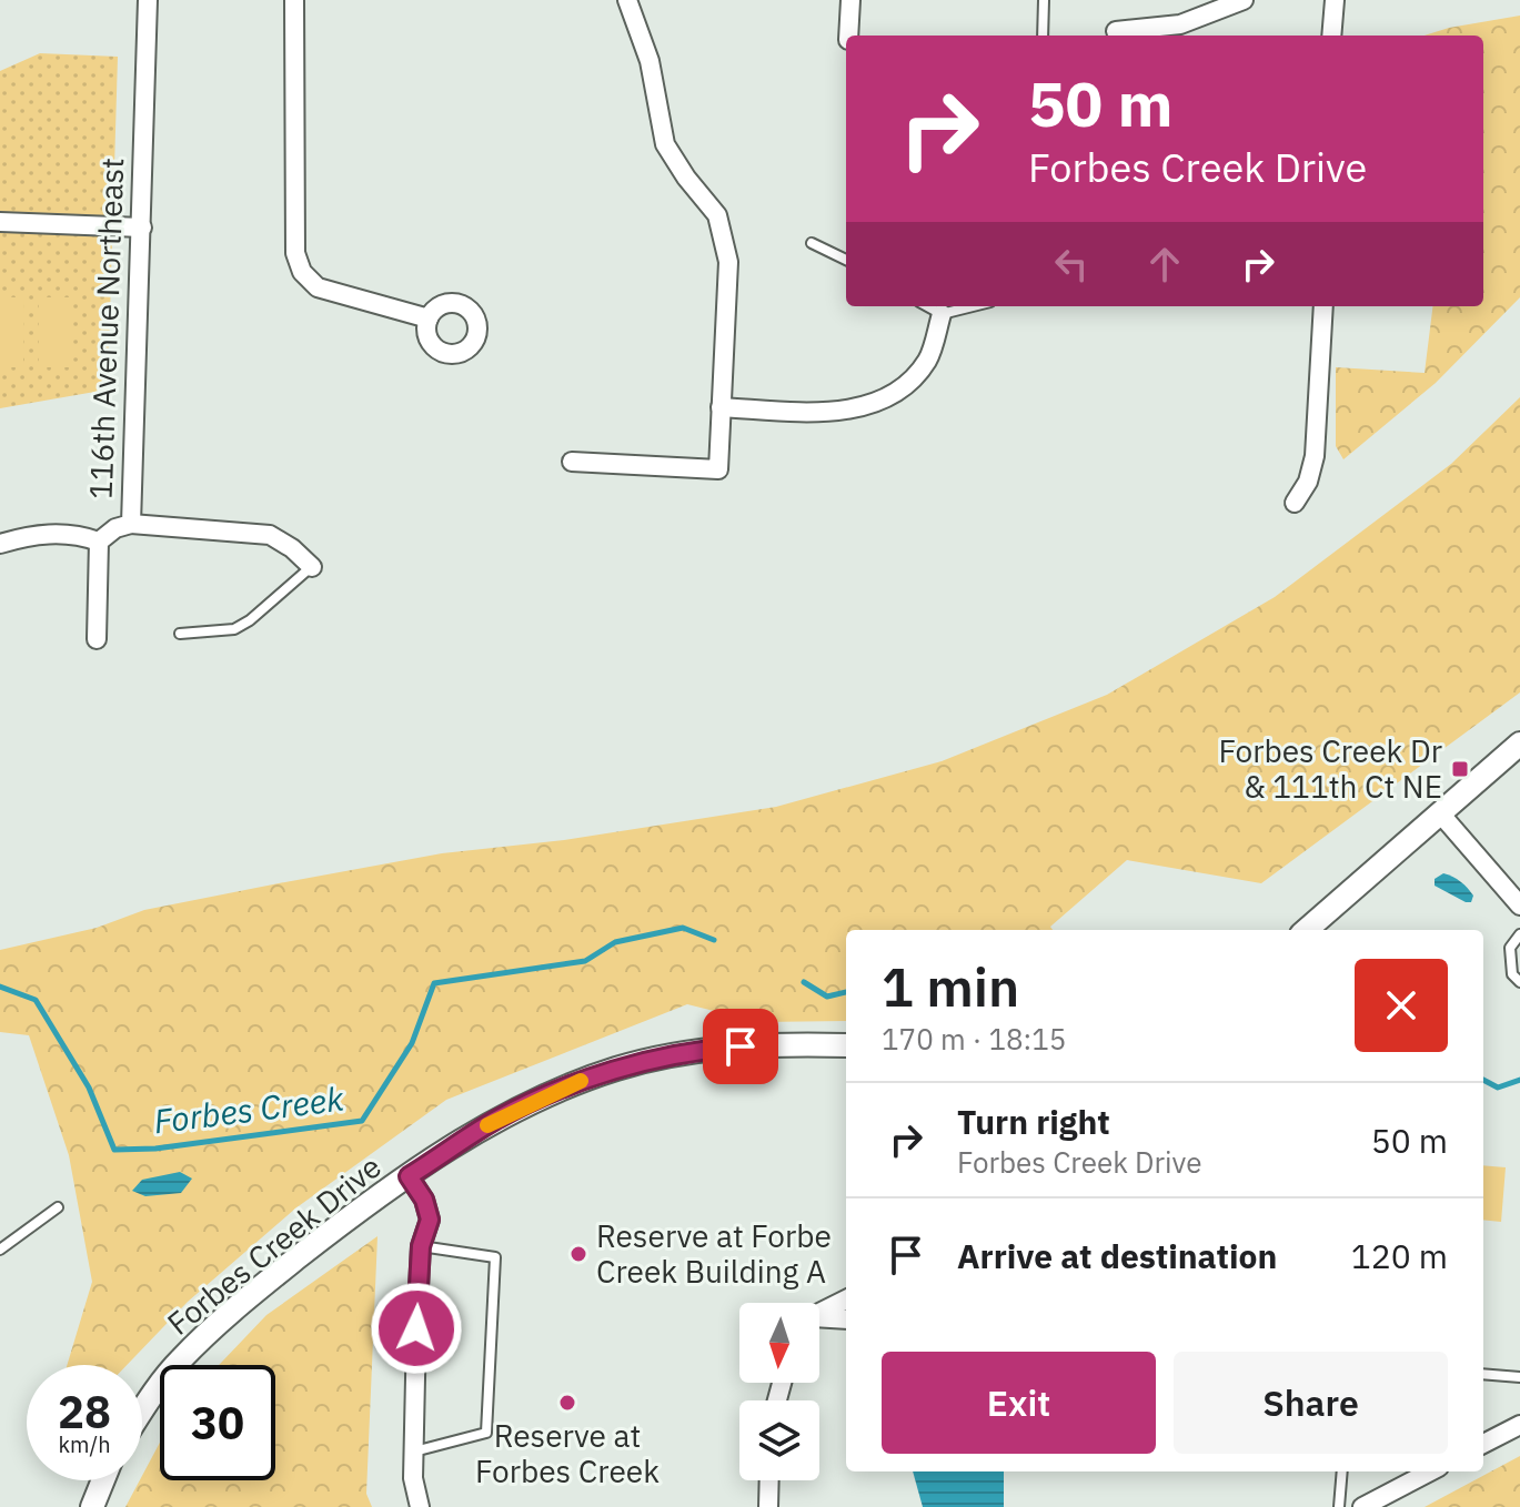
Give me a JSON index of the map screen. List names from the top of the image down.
{
  "streets": {
    "street": ["116th Avenue Northeast", "Forbes Creek Drive"]
  },
  "water": ["Forbes Creek"],
  "places": {
    "transit": ["Forbes Creek Dr & 111th Ct NE"],
    "other": ["Reserve at Forbe Creek Building A", "Reserve at Forbes Creek"]
  },
  "north": "bottom",
  "page": {
    "turn": ["50 m", "Forbes Creek Drive"],
    "heading": ["1 min", "170 m · 18:15"],
    "list": [
      {
        "name": "Turn right",
        "note": "Forbes Creek Drive",
        "value": "50 m"
      },
      {
        "name": "Arrive at destination",
        "value": "120 m"
      }
    ],
    "buttons": ["Exit", "Share"],
    "speed": "28 km/h",
    "limit": "30"
  }
}
